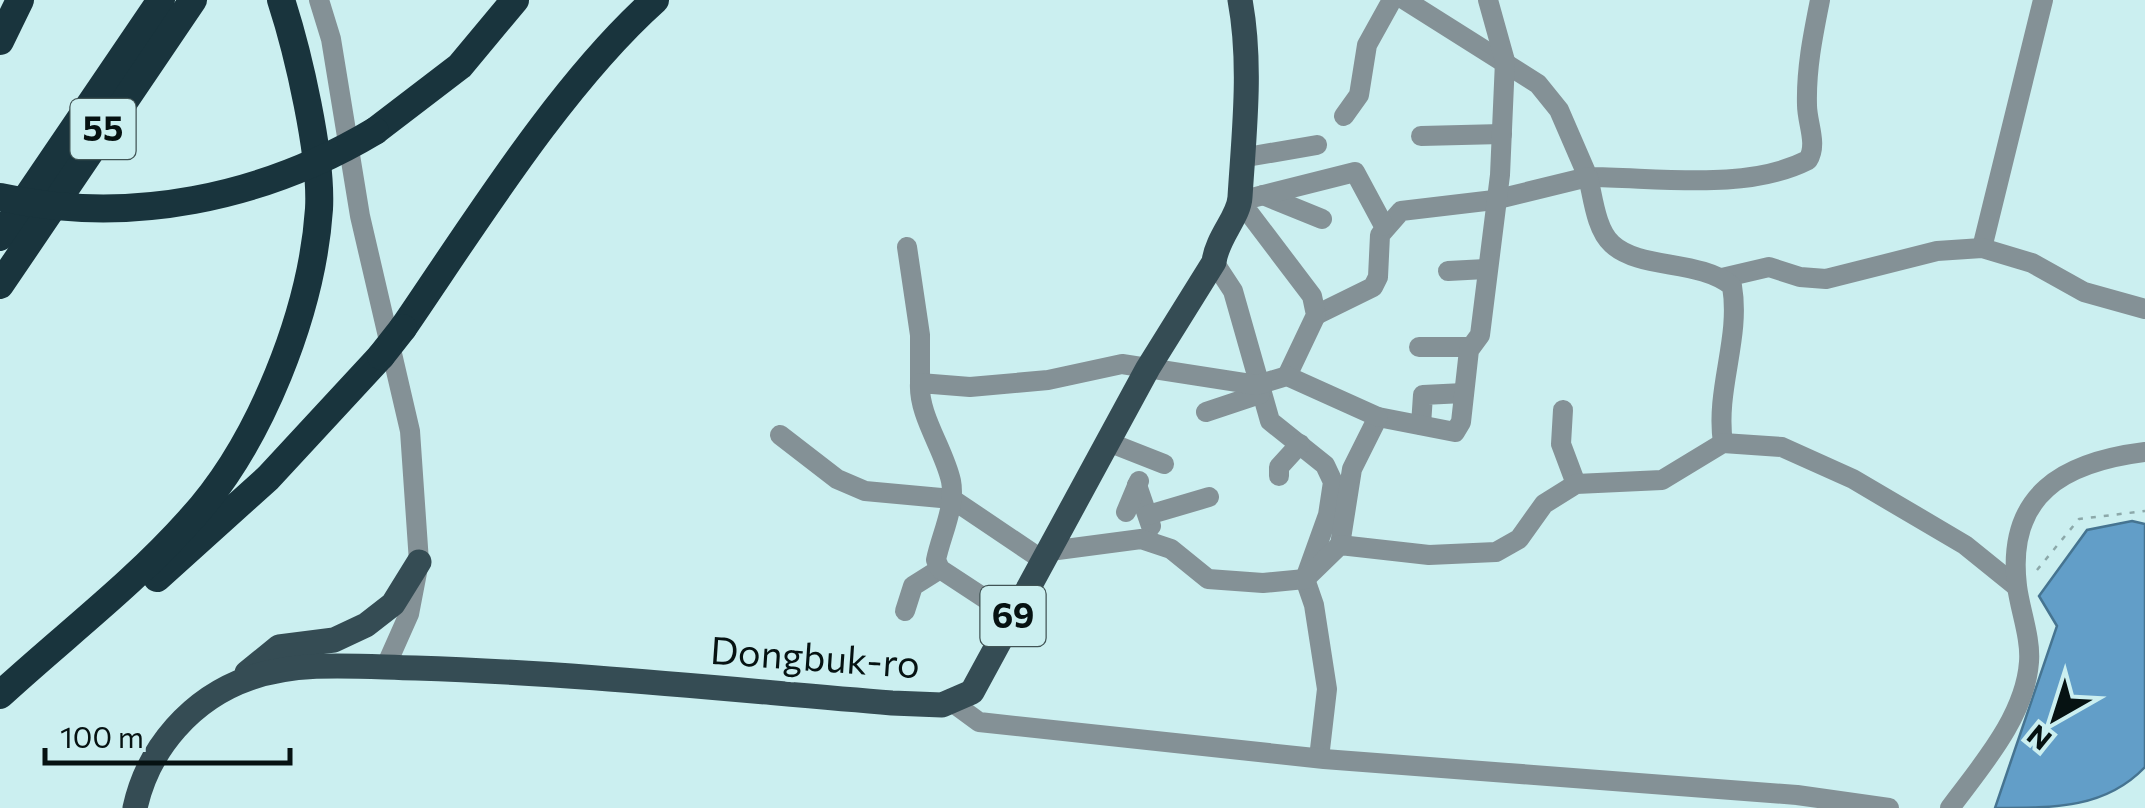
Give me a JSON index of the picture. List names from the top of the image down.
{
  "streets": {
    "highway": ["55"],
    "main road": ["69", "Dongbuk-ro"]
  },
  "scale_bar": "100 m",
  "north": "bottom left"
}
